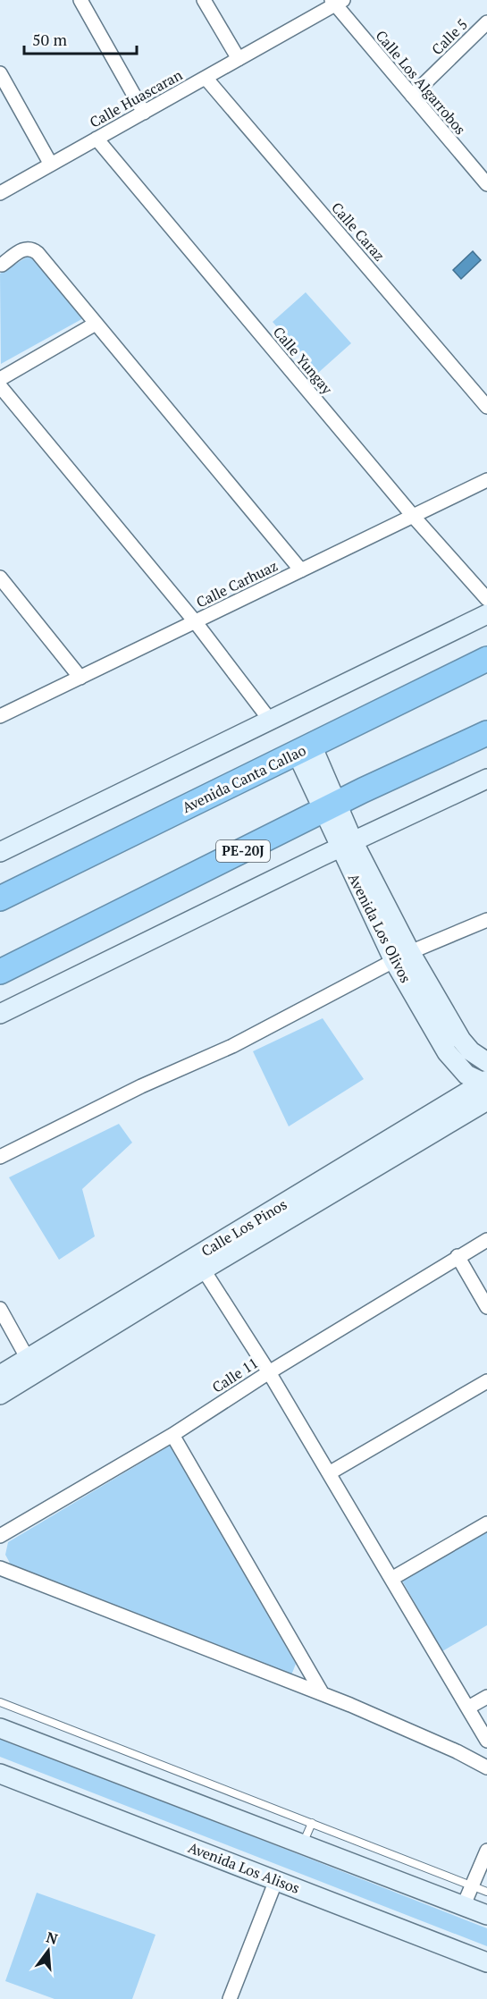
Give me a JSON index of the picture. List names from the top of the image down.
{
  "streets": {
    "highway": ["Avenida Canta Callao", "PE-20J"],
    "main road": ["Avenida Los Olivos", "Calle Los Pinos", "Avenida Los Alisos"],
    "street": [
      "Calle 5",
      "Calle Los Algarrobos",
      "Calle Huascaran",
      "Calle Caraz",
      "Calle Yungay",
      "Calle Carhuaz",
      "Calle 11"
    ]
  },
  "crossings": [
    ["Calle 5", "Calle Los Algarrobos"],
    ["Calle Los Algarrobos", "Calle Huascaran"],
    ["Calle Huascaran", "Calle Caraz"],
    ["Calle Huascaran", "Calle Yungay"],
    ["Calle Yungay", "Calle Carhuaz"],
    ["Avenida Canta Callao", "Avenida Los Olivos"],
    ["PE-20J", "Avenida Los Olivos"],
    ["Avenida Los Olivos", "Calle Los Pinos"]
  ],
  "scale_bar": "50 m",
  "north": "top"
}
